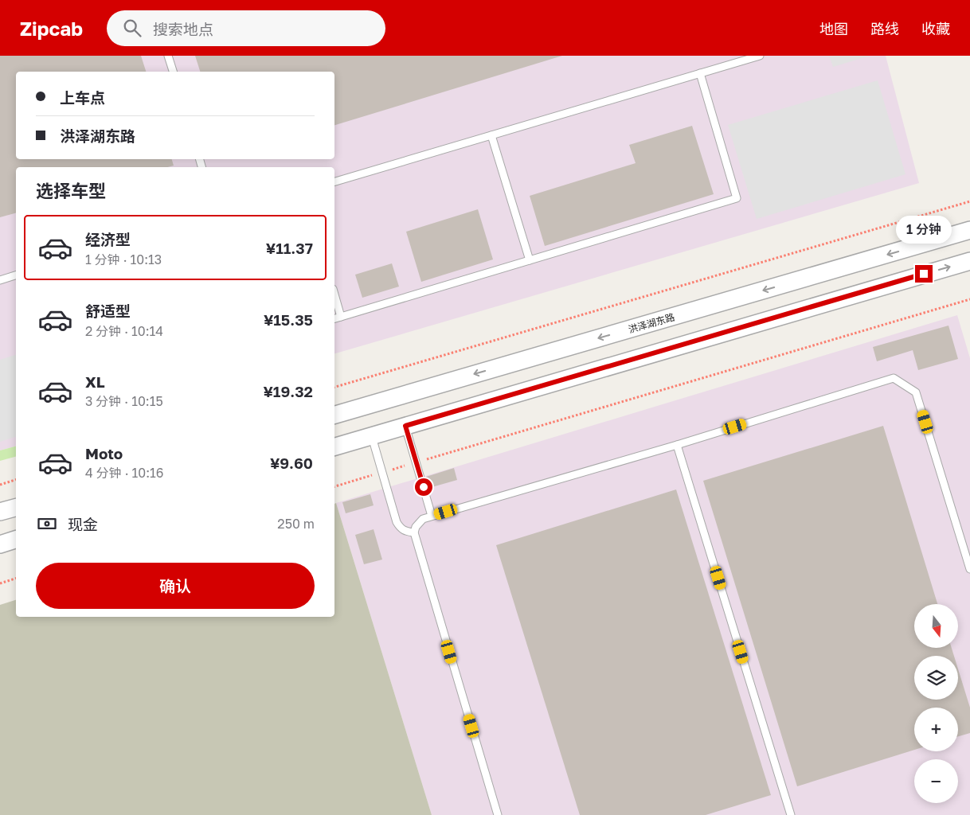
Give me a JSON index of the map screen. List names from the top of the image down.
{
  "streets": {
    "street": ["洪泽湖东路"]
  },
  "north": "bottom",
  "page": {
    "header": "Zipcab",
    "search": "搜索地点",
    "nav": ["地图", "路线", "收藏"],
    "banner": ["上车点", "洪泽湖东路"],
    "heading": "选择车型",
    "list": [
      {
        "name": "经济型",
        "note": "1 分钟 · 10:13",
        "value": "¥11.37"
      },
      {
        "name": "舒适型",
        "note": "2 分钟 · 10:14",
        "value": "¥15.35"
      },
      {
        "name": "XL",
        "note": "3 分钟 · 10:15",
        "value": "¥19.32"
      },
      {
        "name": "Moto",
        "note": "4 分钟 · 10:16",
        "value": "¥9.60"
      }
    ],
    "bubble": "1 分钟",
    "pay": ["现金", "250 m"],
    "buttons": "确认",
    "map_buttons": ["+", "−"]
  }
}
